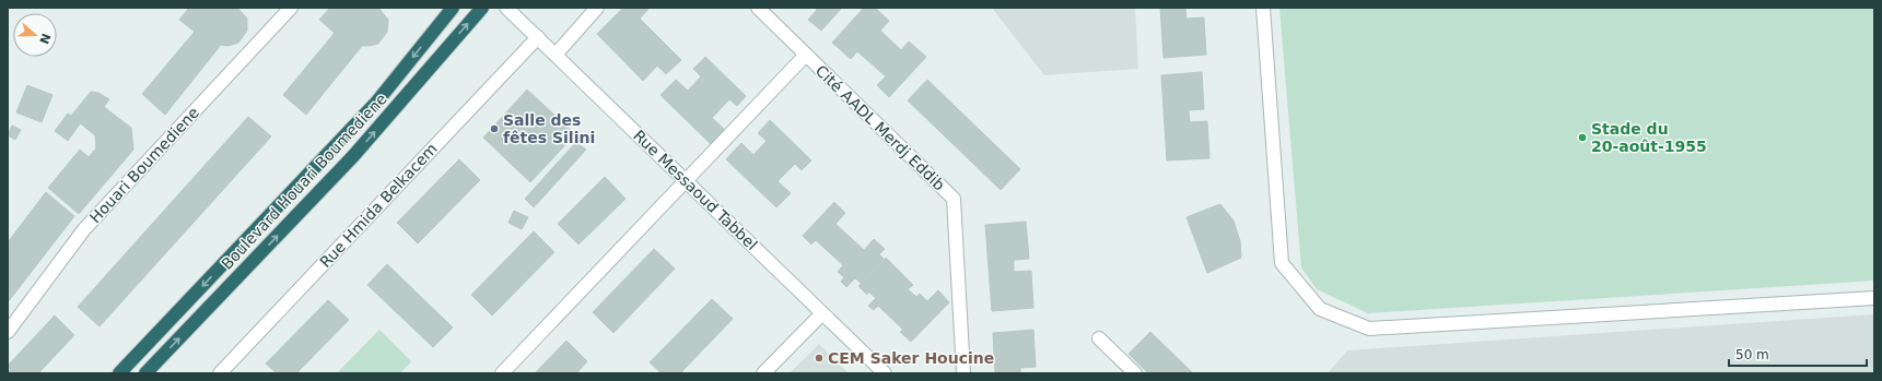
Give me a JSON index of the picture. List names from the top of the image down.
{
  "streets": {
    "highway": ["Boulevard Houari Boumediene"],
    "street": [
      "Cité AADL Merdj Eddib",
      "Houari Boumediene",
      "Rue Messaoud Tabbel",
      "Rue Hmida Belkacem"
    ]
  },
  "crossings": [
    ["Rue Messaoud Tabbel", "Rue Hmida Belkacem"]
  ],
  "places": ["Salle des fêtes Silini", "Stade du 20-août-1955", "CEM Saker Houcine"],
  "scale_bar": "50 m",
  "north": "right"
}
